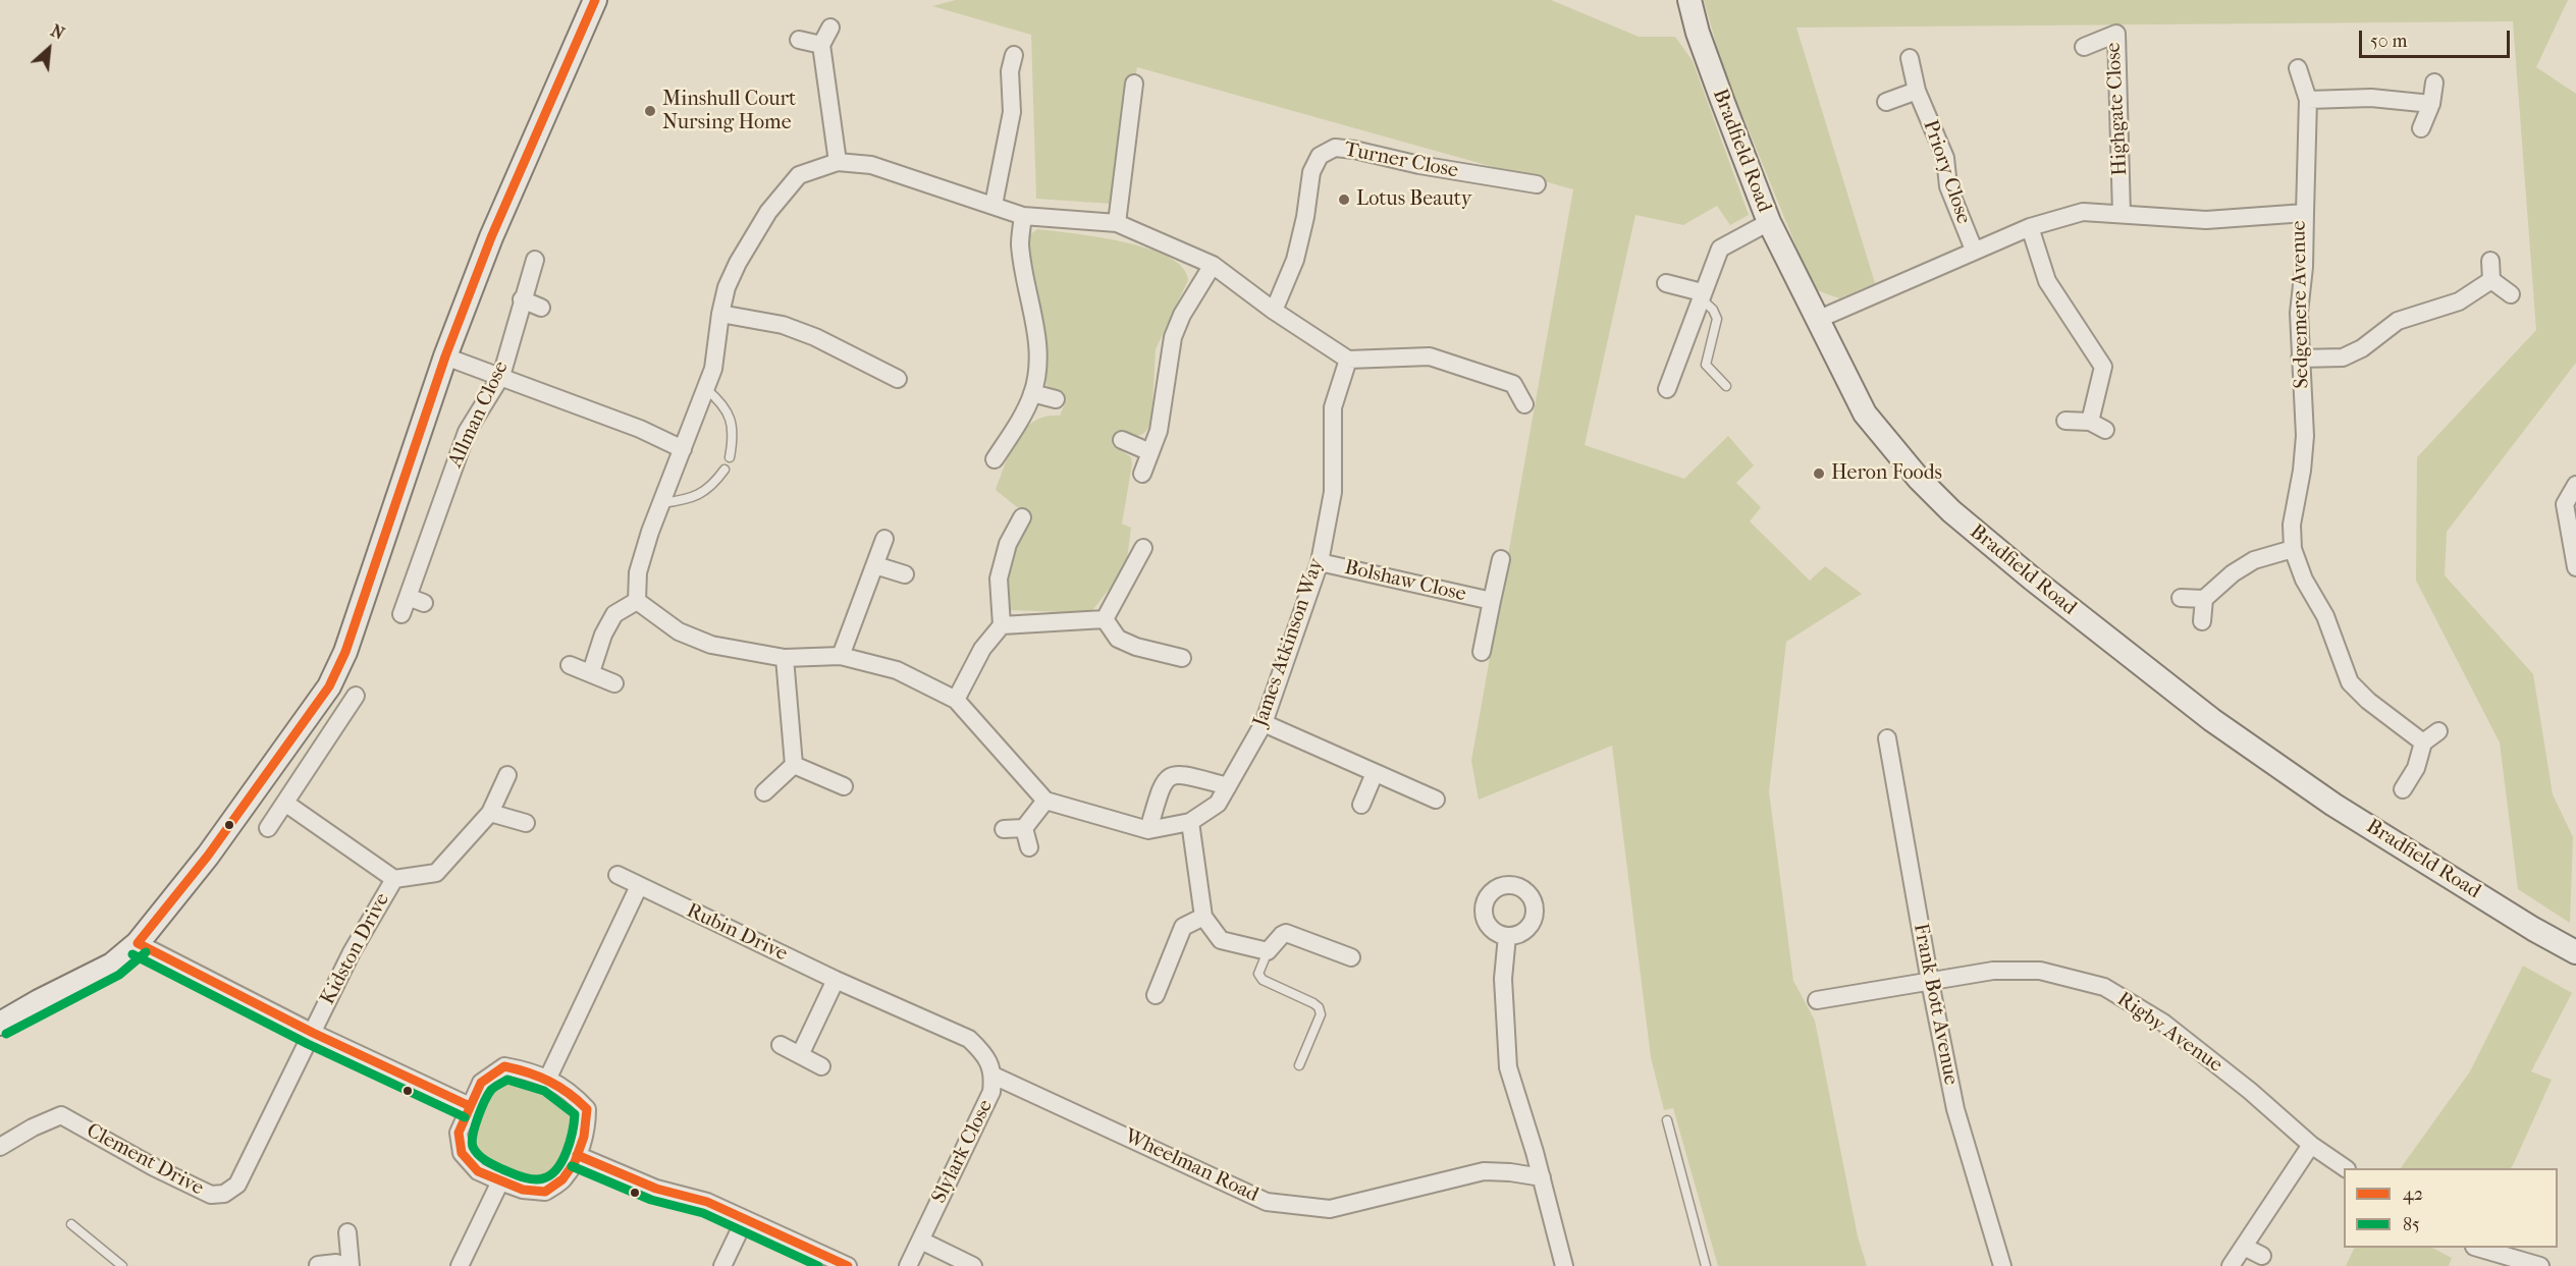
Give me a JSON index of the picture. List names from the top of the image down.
{
  "streets": {
    "main road": ["Bradfield Road"],
    "street": [
      "Highgate Close",
      "Turner Close",
      "Priory Close",
      "Sedgemere Avenue",
      "Allman Close",
      "Bolshaw Close",
      "James Atkinson Way",
      "Rubin Drive",
      "Kidston Drive",
      "Frank Bott Avenue",
      "Rigby Avenue",
      "Slylark Close",
      "Clement Drive",
      "Wheelman Road"
    ]
  },
  "crossings": [
    ["Highgate Close", "Sedgemere Avenue"],
    ["Bradfield Road", "Sedgemere Avenue"],
    ["Priory Close", "Sedgemere Avenue"],
    ["Bolshaw Close", "James Atkinson Way"],
    ["Rubin Drive", "Slylark Close"],
    ["Kidston Drive", "Clement Drive"],
    ["Frank Bott Avenue", "Rigby Avenue"],
    ["Slylark Close", "Wheelman Road"]
  ],
  "places": ["Minshull Court Nursing Home", "Lotus Beauty", "Heron Foods"],
  "lines": ["transit line 42", "transit line 85"],
  "legend": ["42", "85"],
  "scale_bar": "50 m",
  "north": "top right"
}
